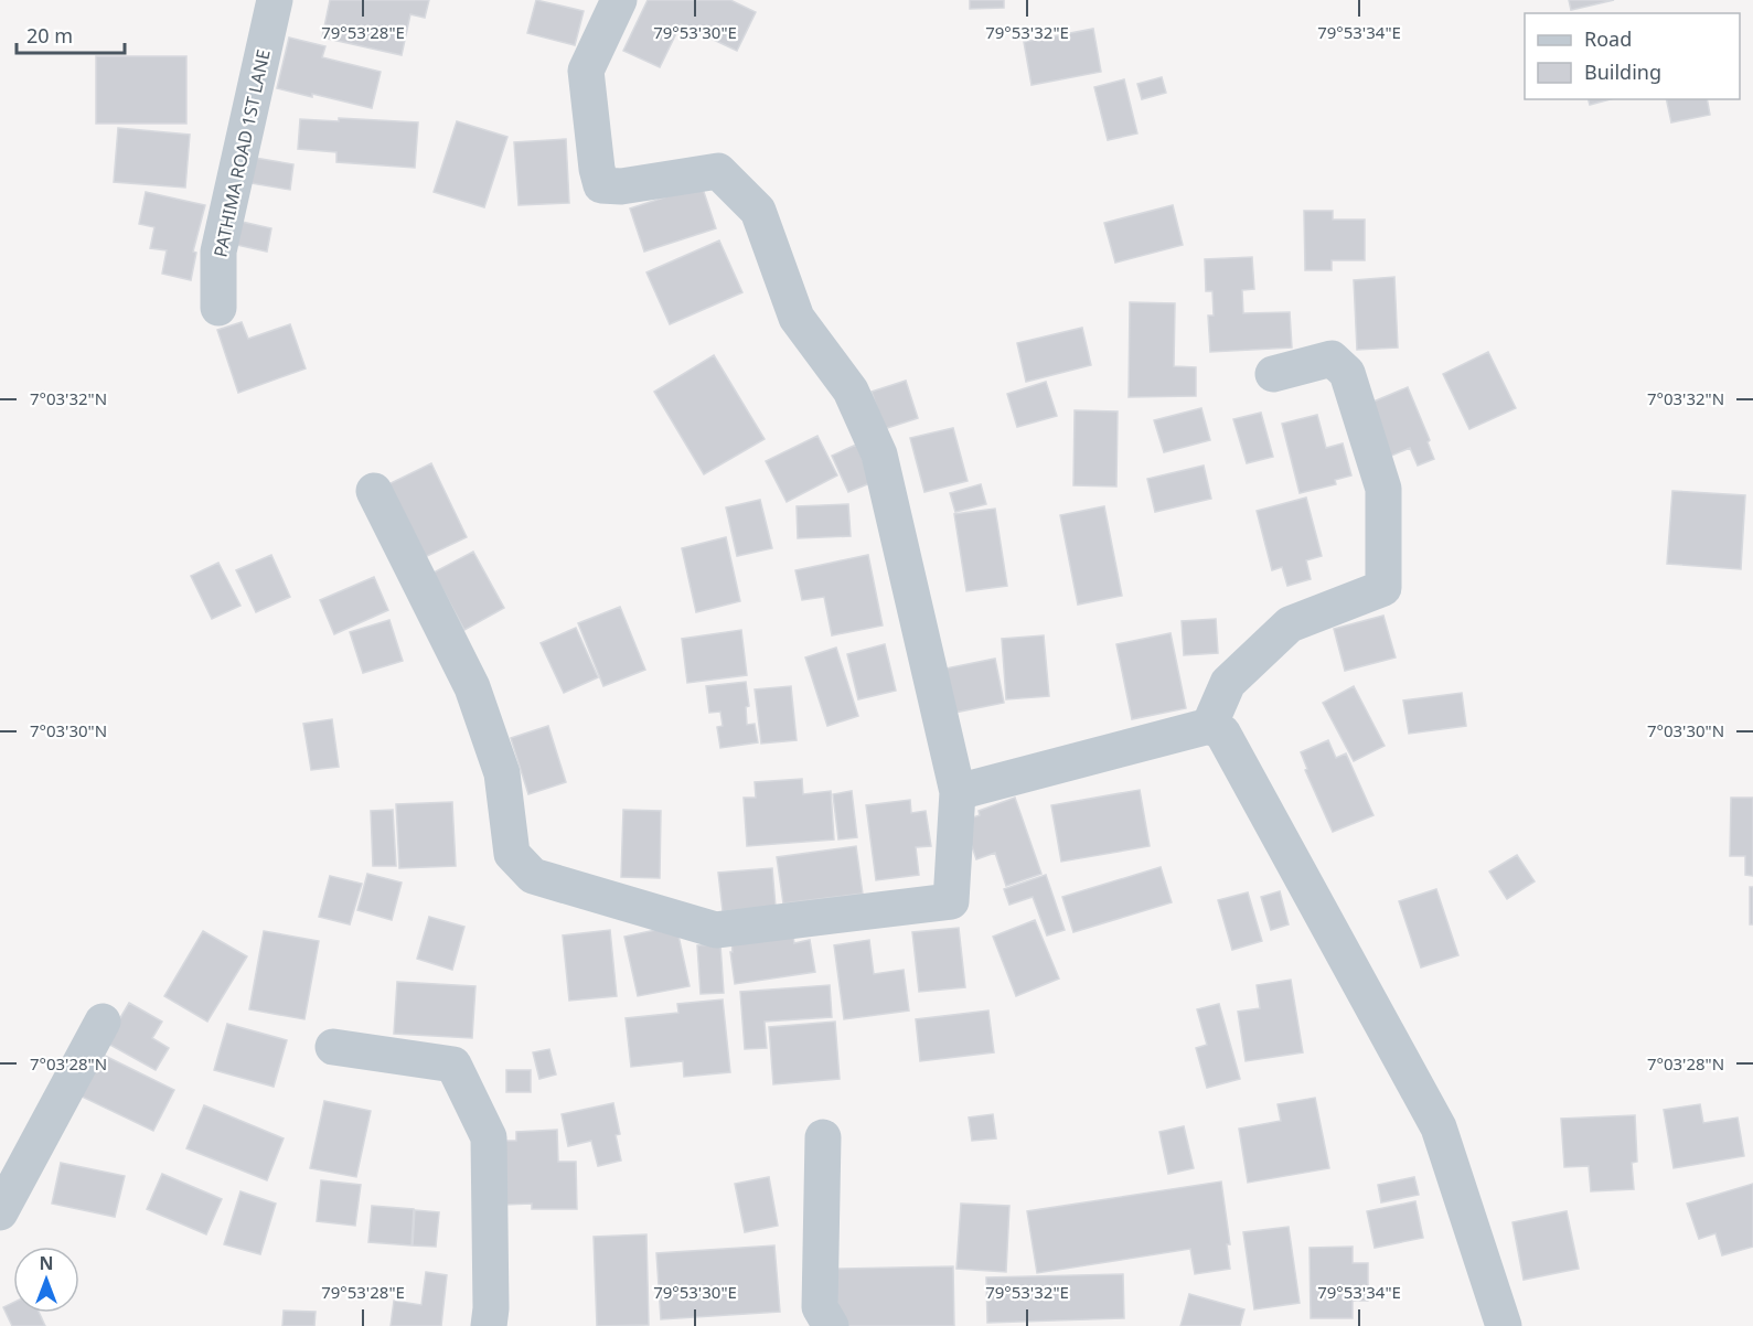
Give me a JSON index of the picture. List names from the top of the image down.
{
  "streets": {
    "street": ["PATHIMA ROAD 1ST LANE"]
  },
  "legend": ["Road", "Building"],
  "scale_bar": "20 m",
  "north": "top",
  "coordinates": [
    "79°53'28\"E",
    "79°53'30\"E",
    "79°53'32\"E",
    "79°53'34\"E",
    "7°03'32\"N",
    "7°03'30\"N",
    "7°03'28\"N"
  ]
}
